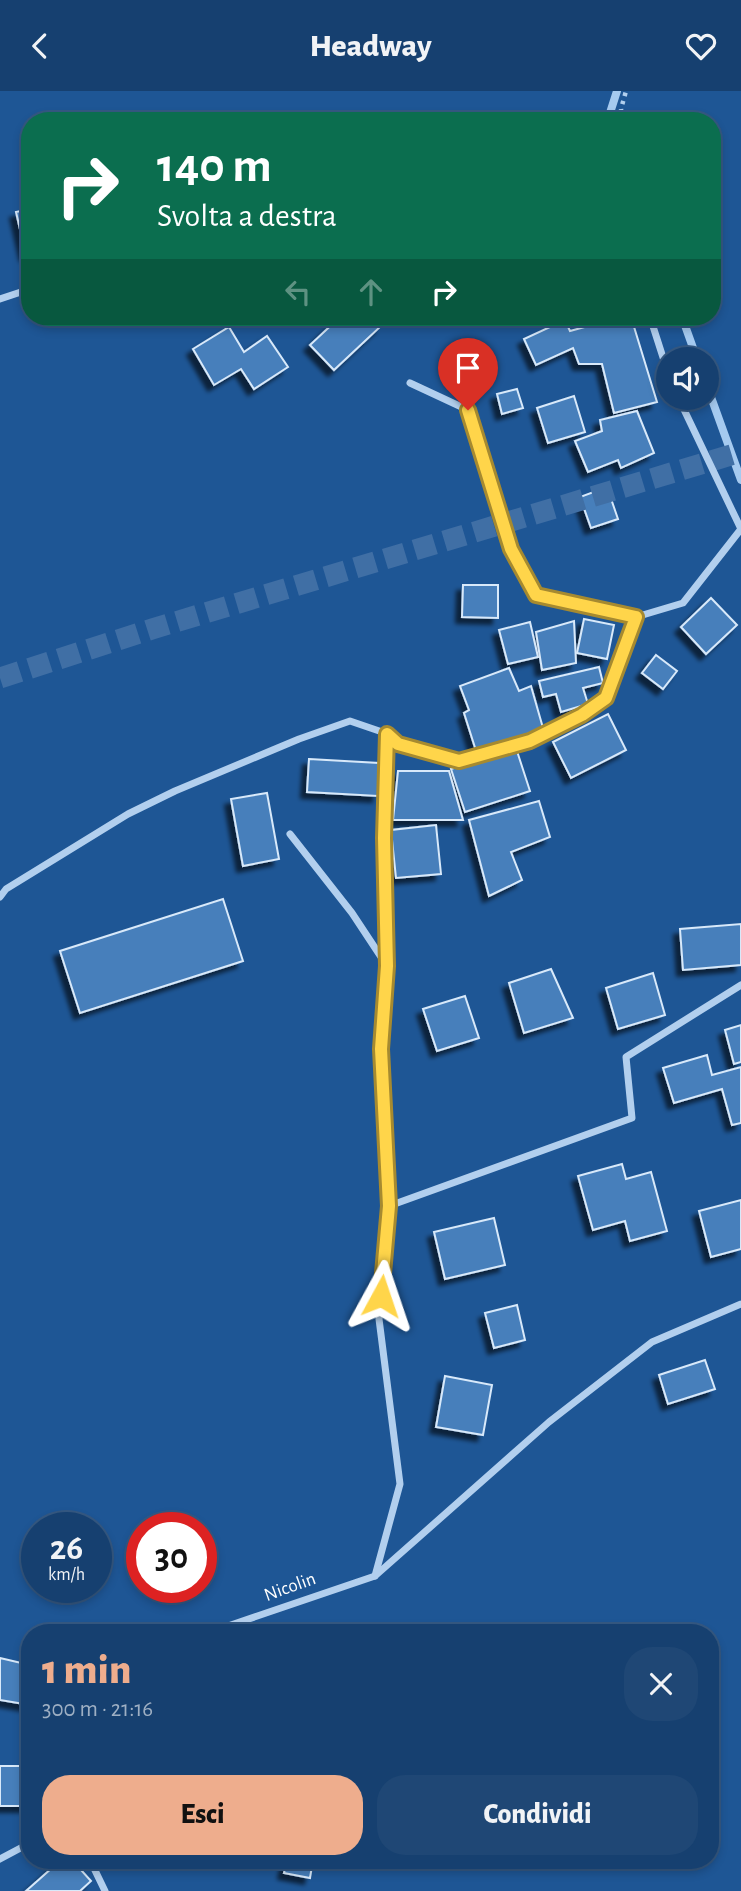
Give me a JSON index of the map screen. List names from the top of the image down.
{
  "streets": {
    "street": ["Nicolin"]
  },
  "page": {
    "header": "Headway",
    "turn": ["140 m", "Svolta a destra"],
    "speed": "26 km/h",
    "limit": "30",
    "heading": ["1 min", "300 m · 21:16"],
    "buttons": ["Esci", "Condividi"]
  }
}
